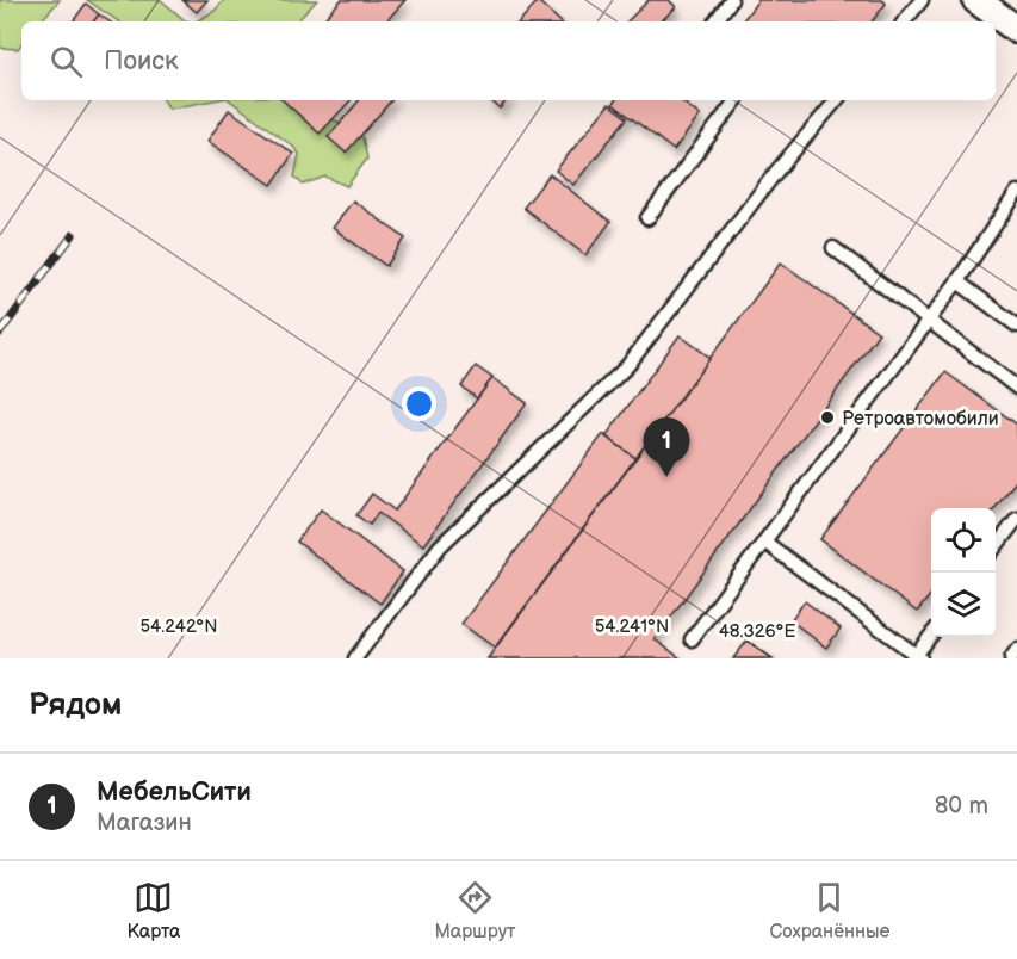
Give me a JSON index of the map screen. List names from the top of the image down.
{
  "places": ["Ретроавтомобили"],
  "page": {
    "search": "Поиск",
    "pins": "1",
    "heading": "Рядом",
    "list": [
      {
        "mark": "1",
        "name": "МебельСити",
        "note": "Магазин",
        "value": "80 m"
      }
    ],
    "nav": ["Карта", "Маршрут", "Сохранённые"]
  },
  "coordinates": ["54.242°N", "54.241°N", "48.326°E"]
}
